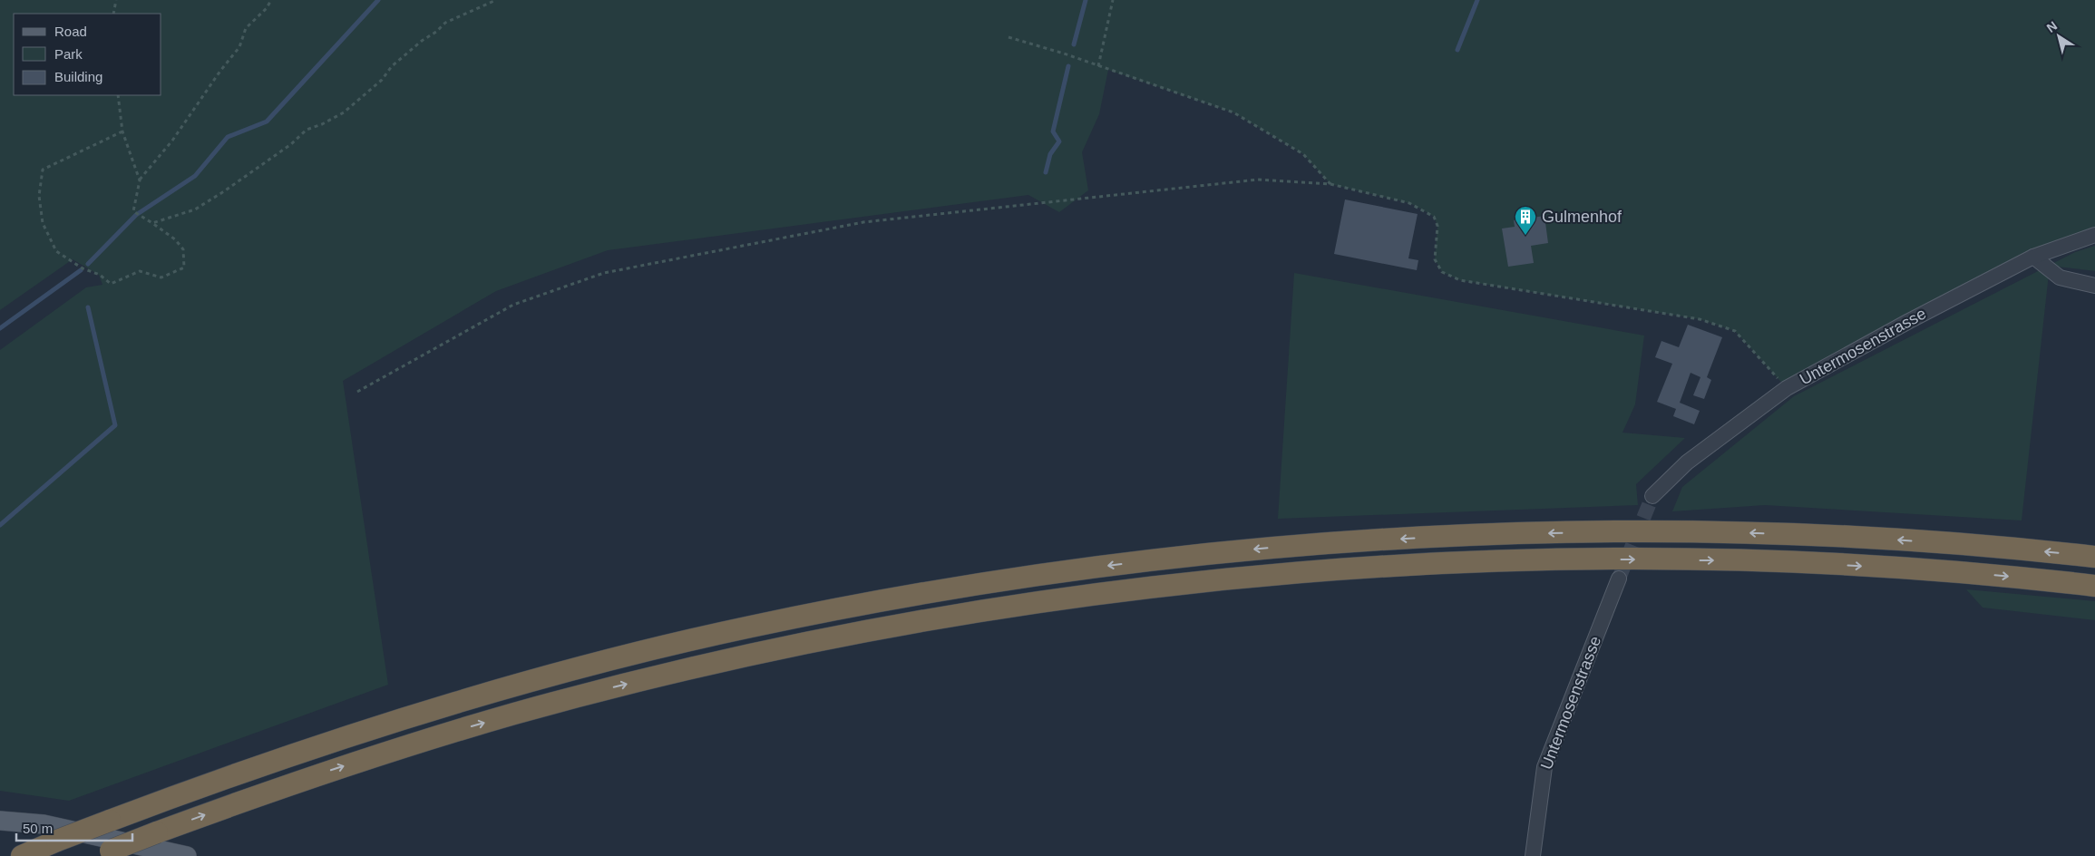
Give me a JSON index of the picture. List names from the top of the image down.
{
  "streets": {
    "street": ["Untermosenstrasse"]
  },
  "places": {
    "building": ["Gulmenhof"]
  },
  "legend": ["Road", "Park", "Building"],
  "scale_bar": "50 m",
  "north": "top left"
}
